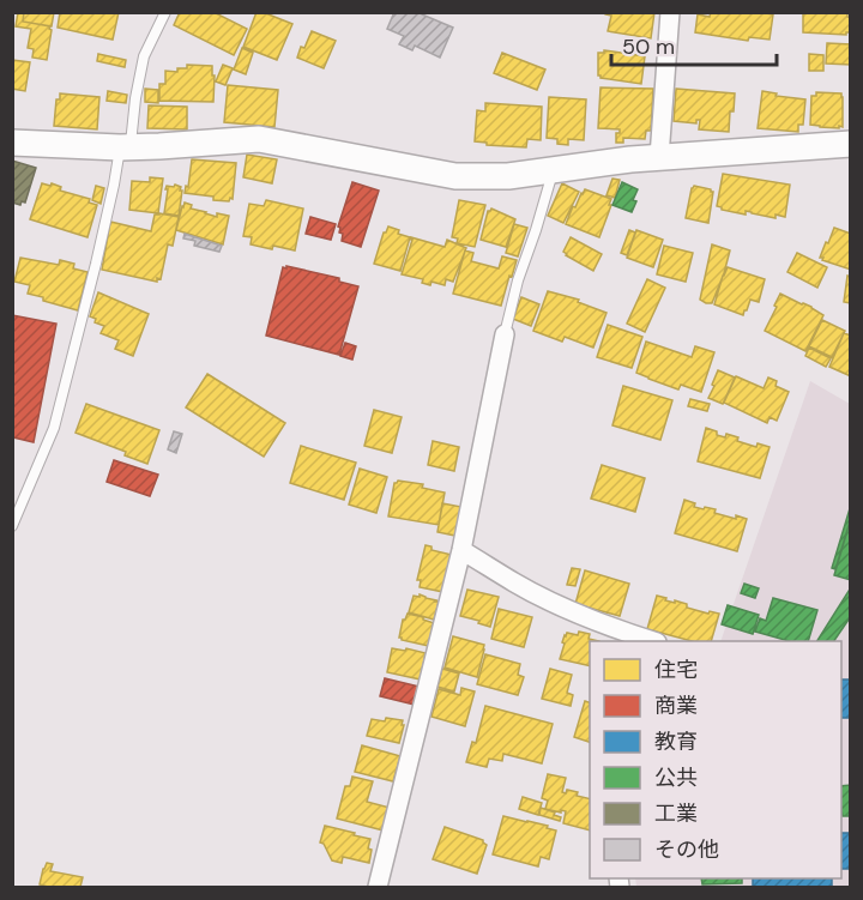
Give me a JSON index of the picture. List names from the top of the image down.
{
  "legend": [
    "住宅",
    "商業",
    "教育",
    "公共",
    "工業",
    "その他"
  ],
  "scale_bar": "50 m"
}
